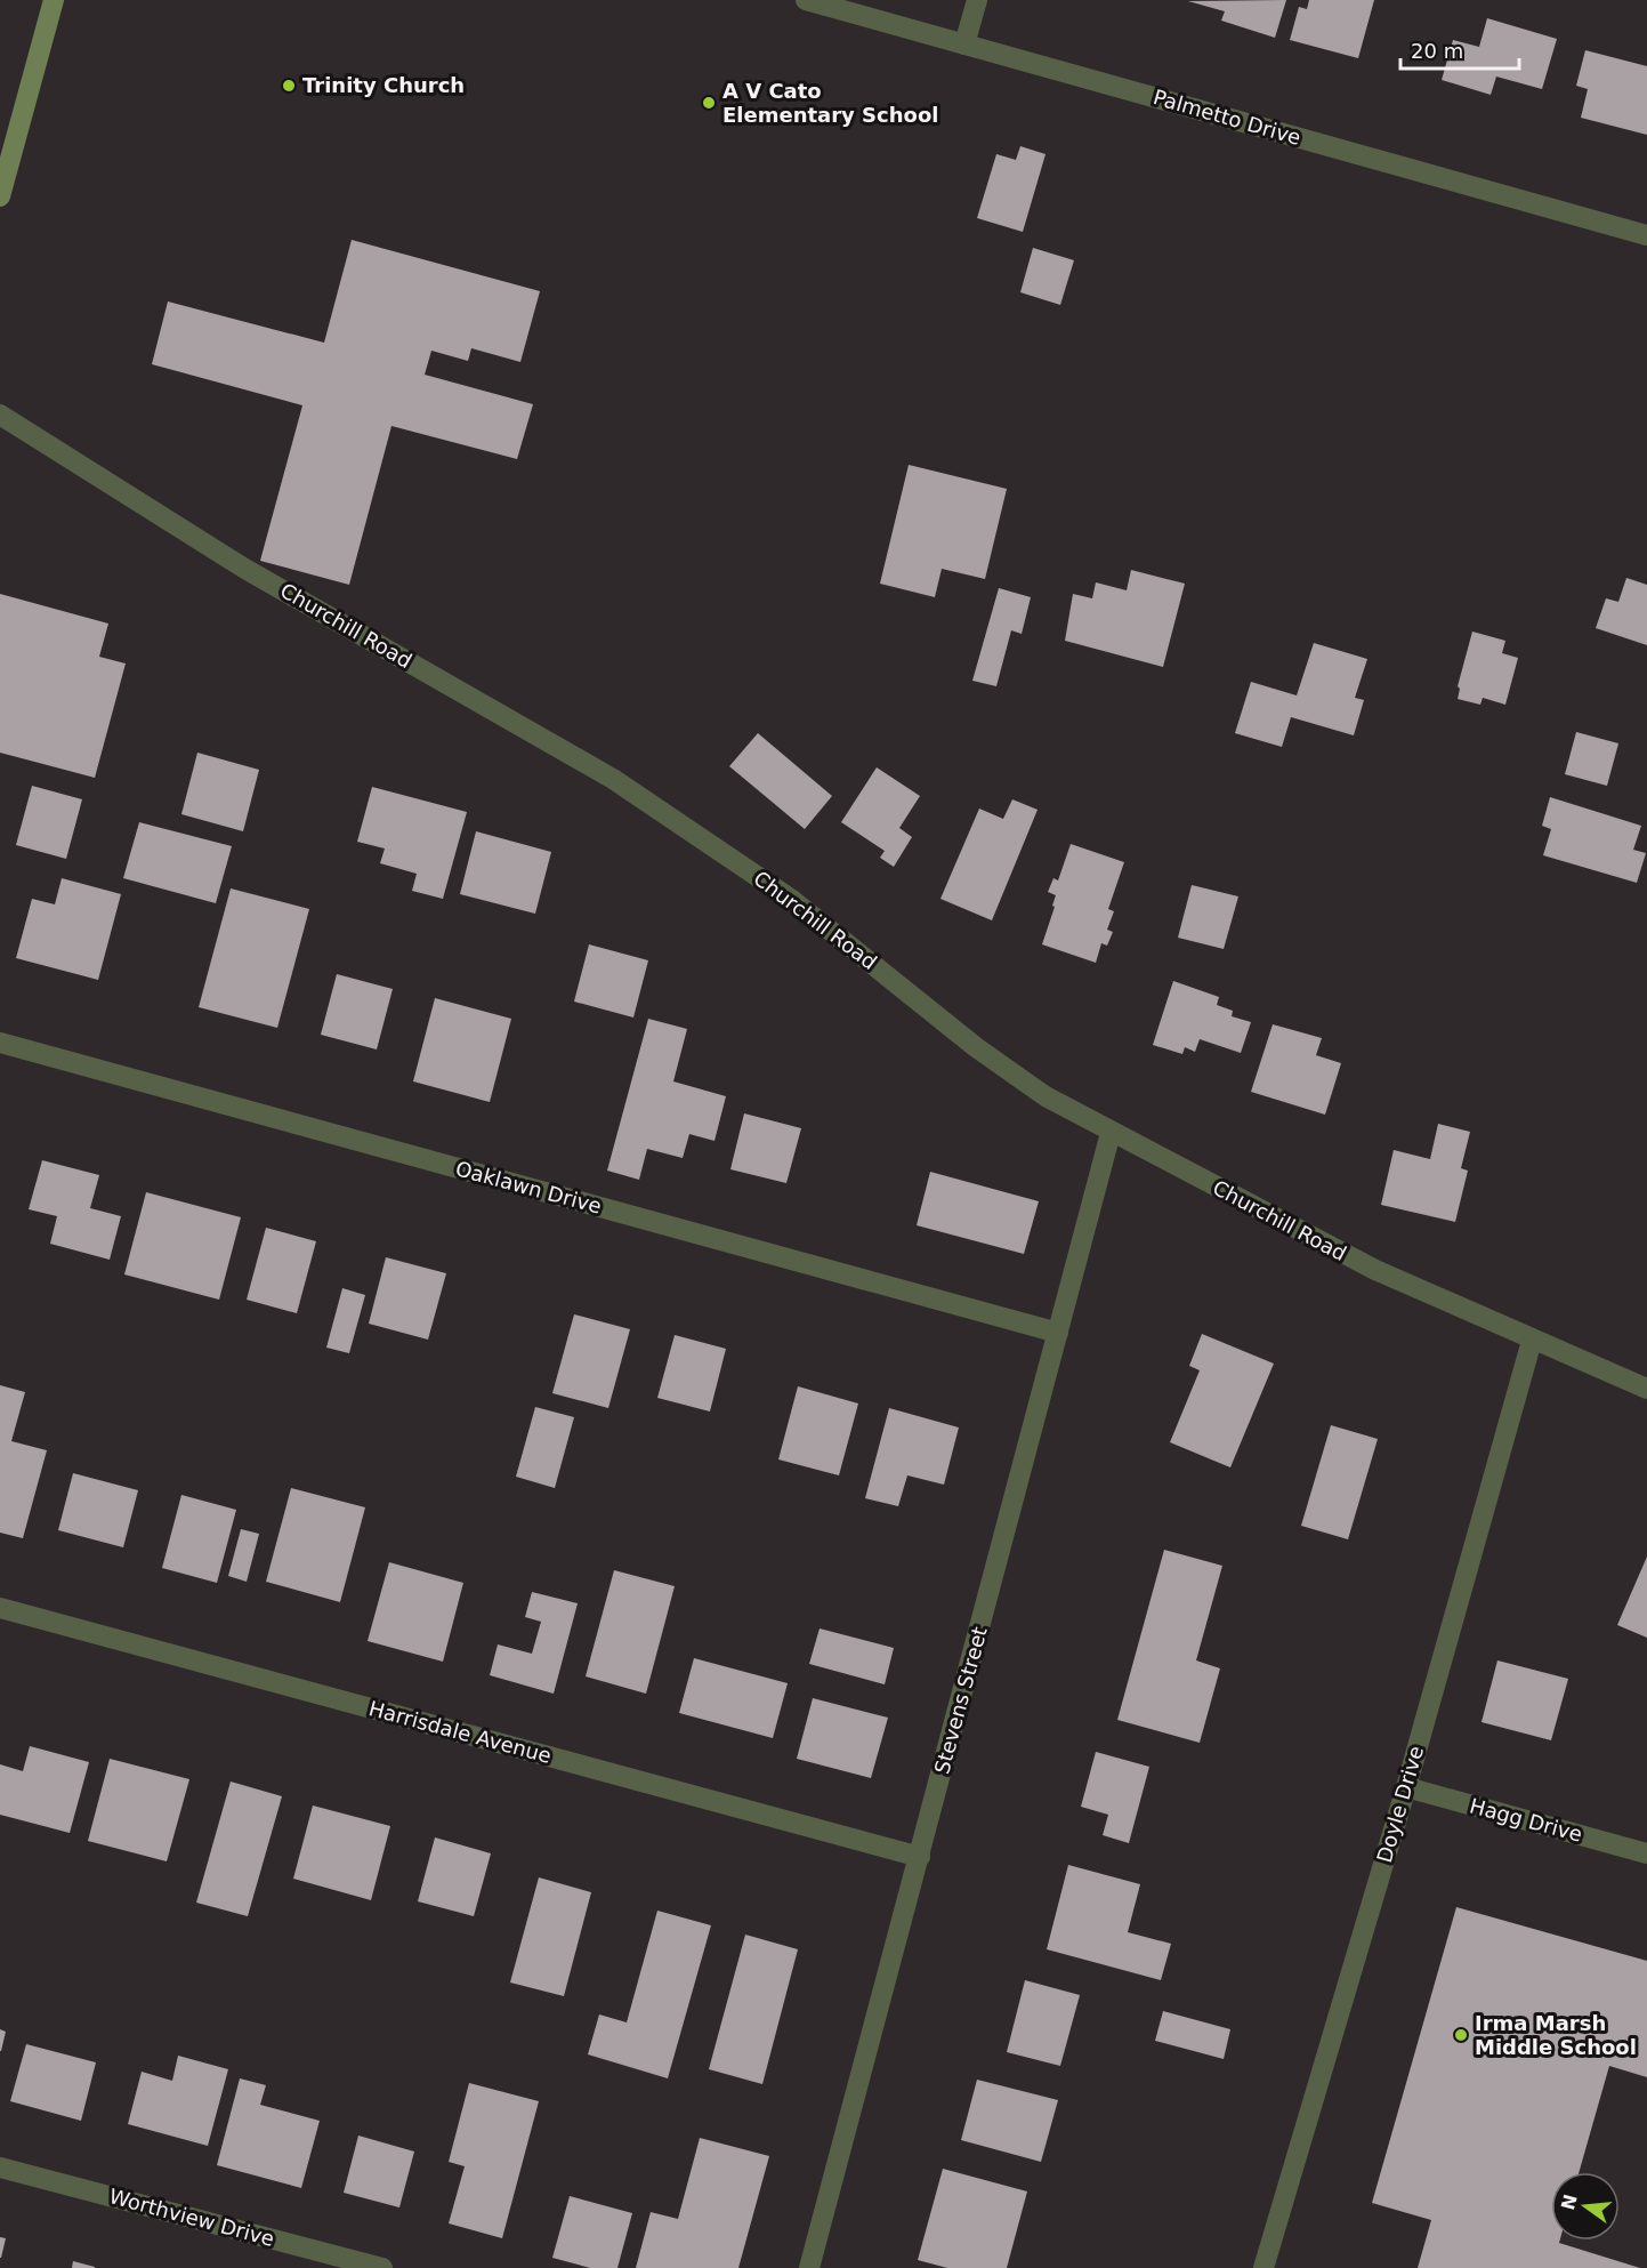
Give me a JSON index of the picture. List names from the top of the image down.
{
  "streets": {
    "street": [
      "Palmetto Drive",
      "Churchill Road",
      "Oaklawn Drive",
      "Stevens Street",
      "Harrisdale Avenue",
      "Doyle Drive",
      "Hagg Drive",
      "Worthview Drive"
    ]
  },
  "crossings": [
    ["Churchill Road", "Stevens Street"],
    ["Churchill Road", "Doyle Drive"],
    ["Oaklawn Drive", "Stevens Street"],
    ["Stevens Street", "Harrisdale Avenue"],
    ["Doyle Drive", "Hagg Drive"]
  ],
  "places": ["Trinity Church", "A V Cato Elementary School", "Irma Marsh Middle School"],
  "scale_bar": "20 m",
  "north": "left"
}
